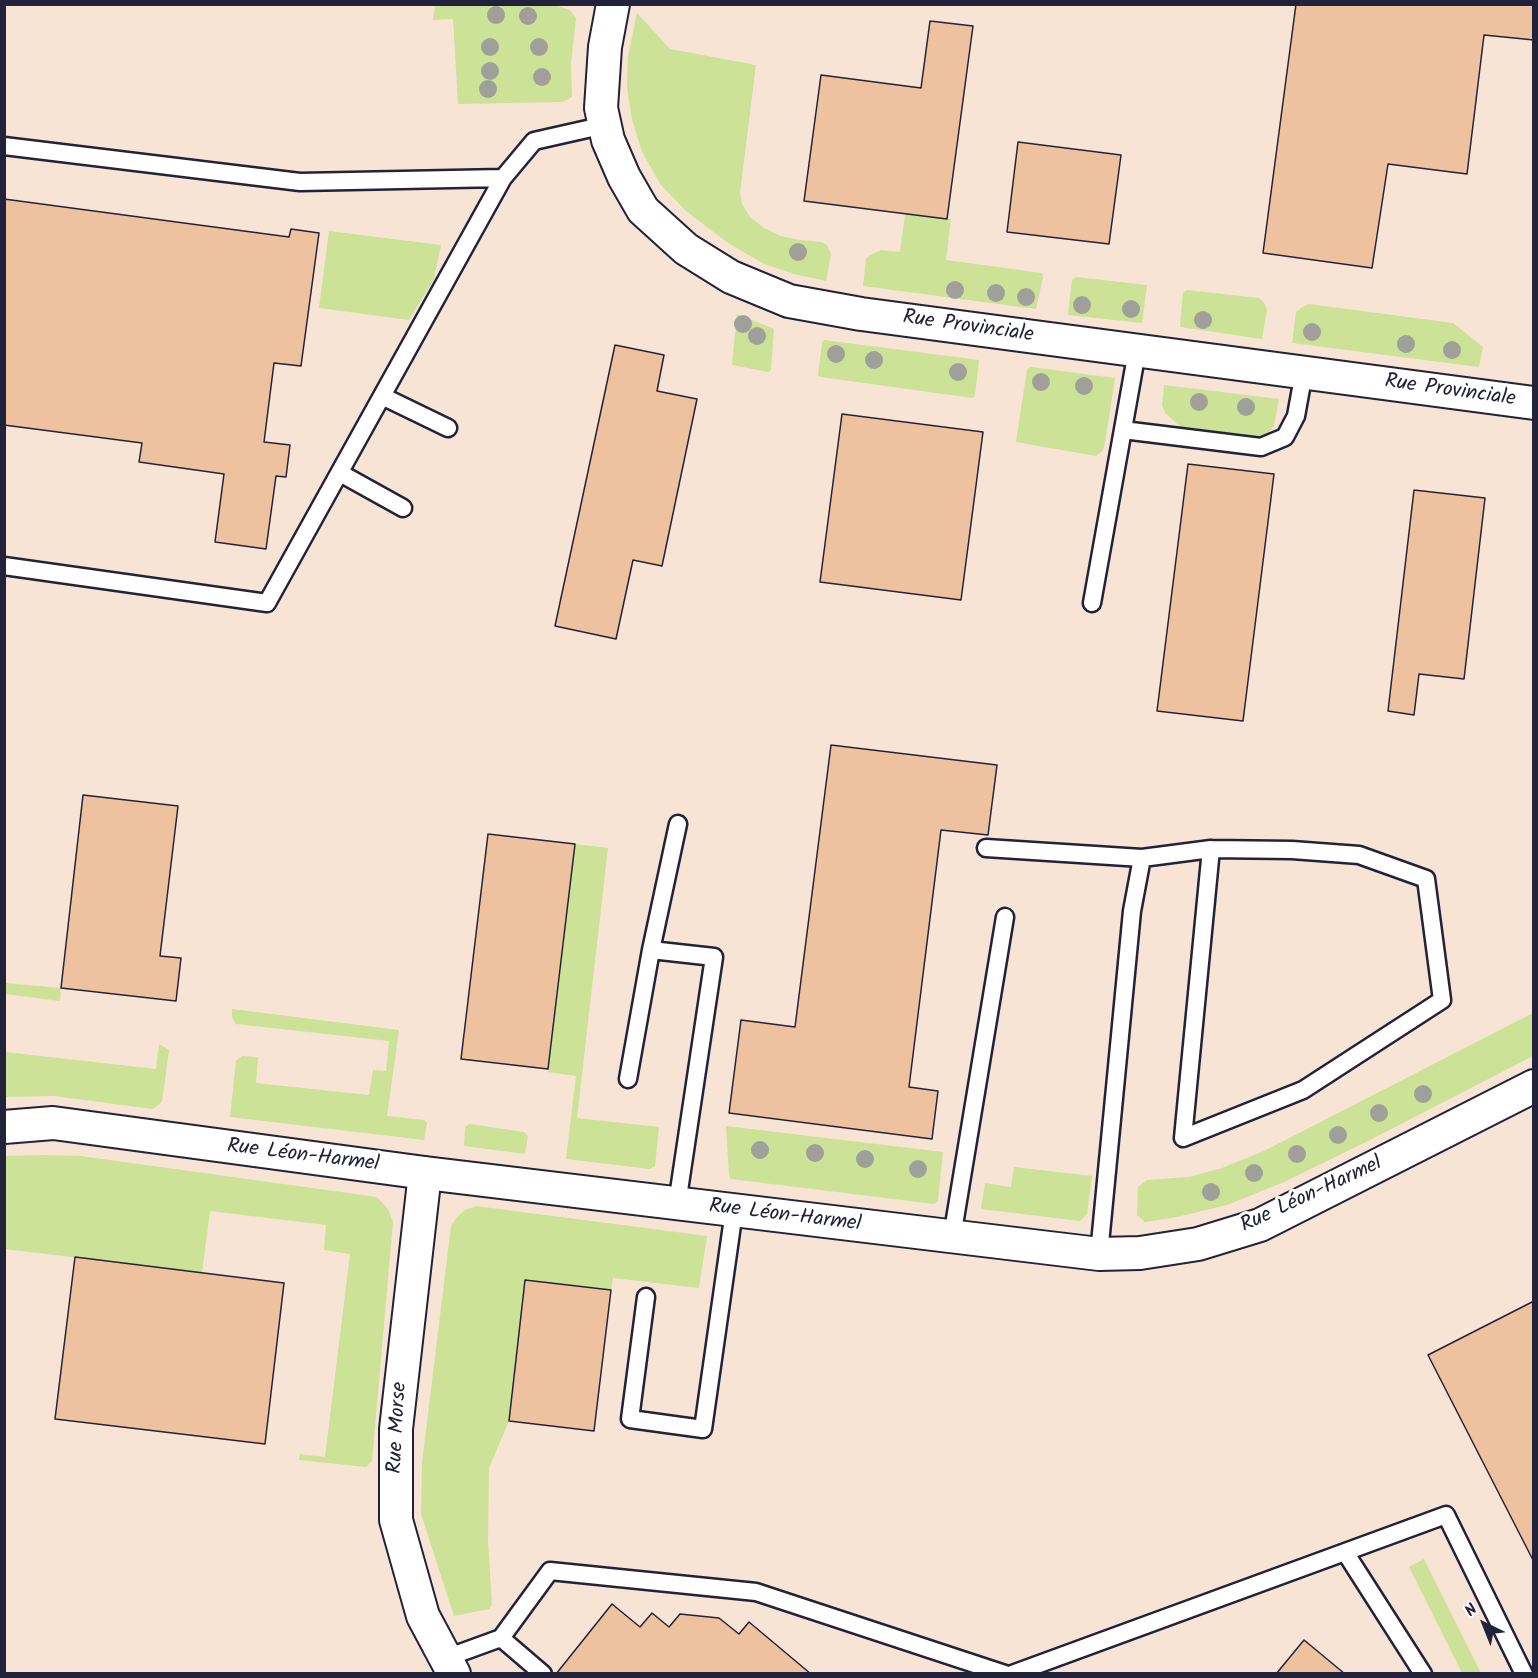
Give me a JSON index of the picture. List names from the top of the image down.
{
  "streets": {
    "street": ["Rue Provinciale", "Rue Léon-Harmel", "Rue Morse"]
  },
  "crossings": [
    ["Rue Léon-Harmel", "Rue Morse"]
  ],
  "north": "top left"
}
